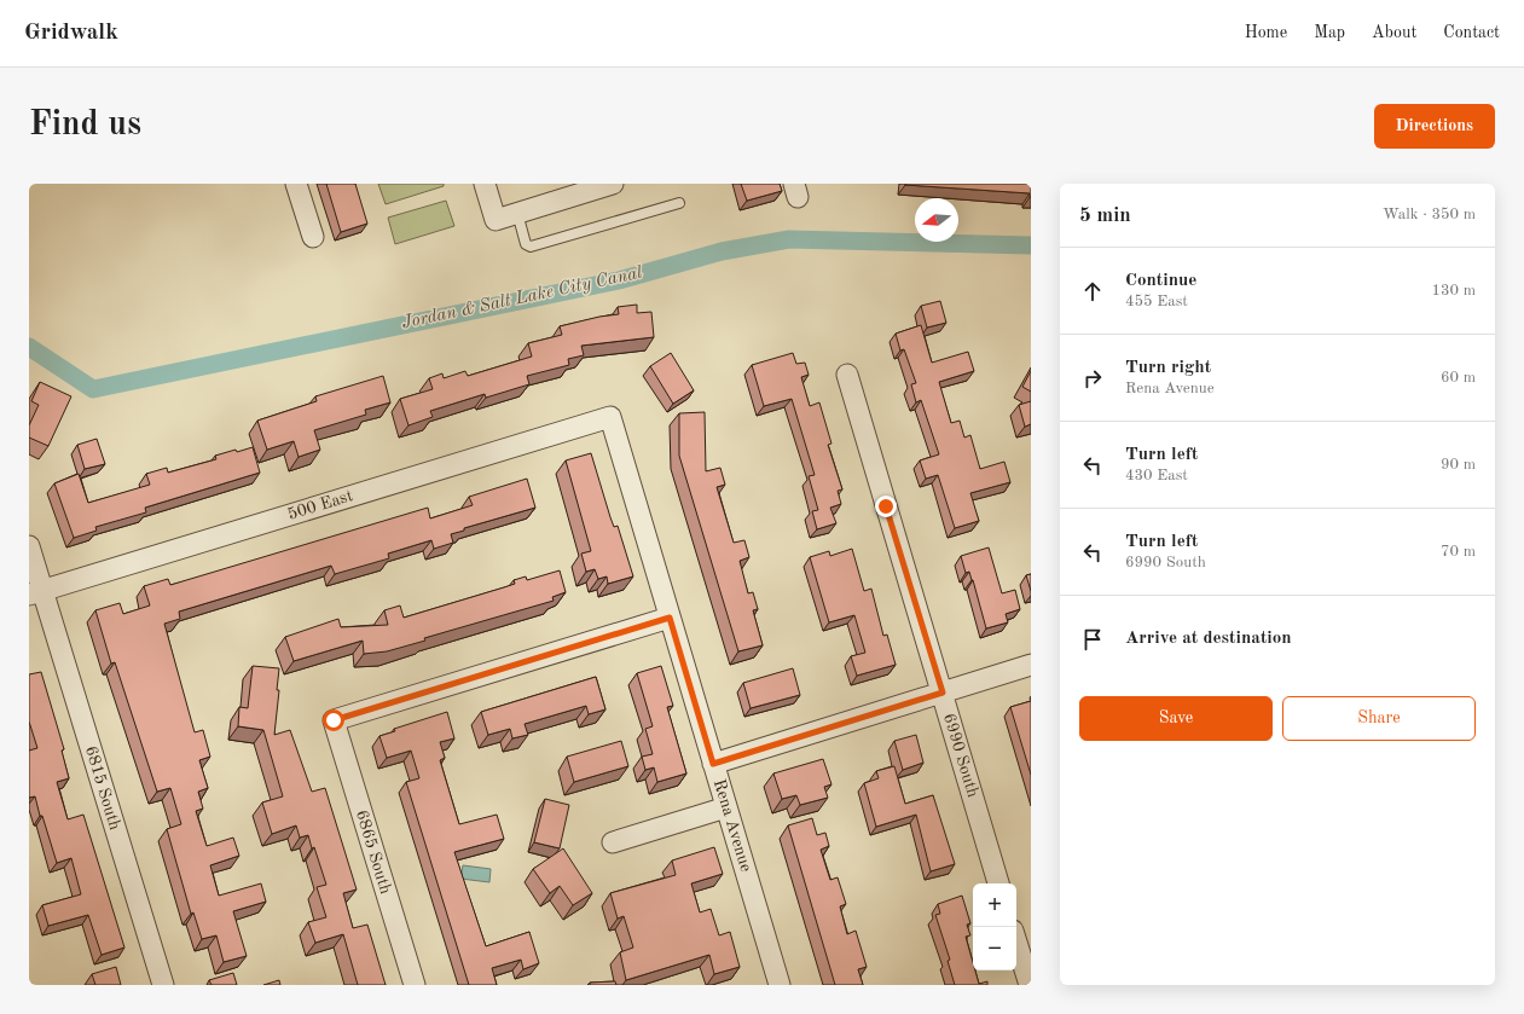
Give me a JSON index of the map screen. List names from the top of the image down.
{
  "streets": {
    "street": [
      "500 East",
      "6990 South",
      "6815 South",
      "Rena Avenue",
      "6865 South"
    ]
  },
  "crossings": [
    ["500 East", "6815 South"],
    ["500 East", "Rena Avenue"],
    ["Rena Avenue", "6865 South"]
  ],
  "water": ["Jordan & Salt Lake City Canal"],
  "north": "left",
  "page": {
    "header": "Gridwalk",
    "nav": [
      "Home",
      "Map",
      "About",
      "Contact"
    ],
    "buttons": [
      "Directions",
      ["Save", "Share"]
    ],
    "title": "Find us",
    "heading": ["5 min", "Walk · 350 m"],
    "list": [
      ["Continue", "455 East", "130 m"],
      ["Turn right", "Rena Avenue", "60 m"],
      ["Turn left", "430 East", "90 m"],
      ["Turn left", "6990 South", "70 m"],
      "Arrive at destination"
    ],
    "map_buttons": ["+", "−"]
  }
}
